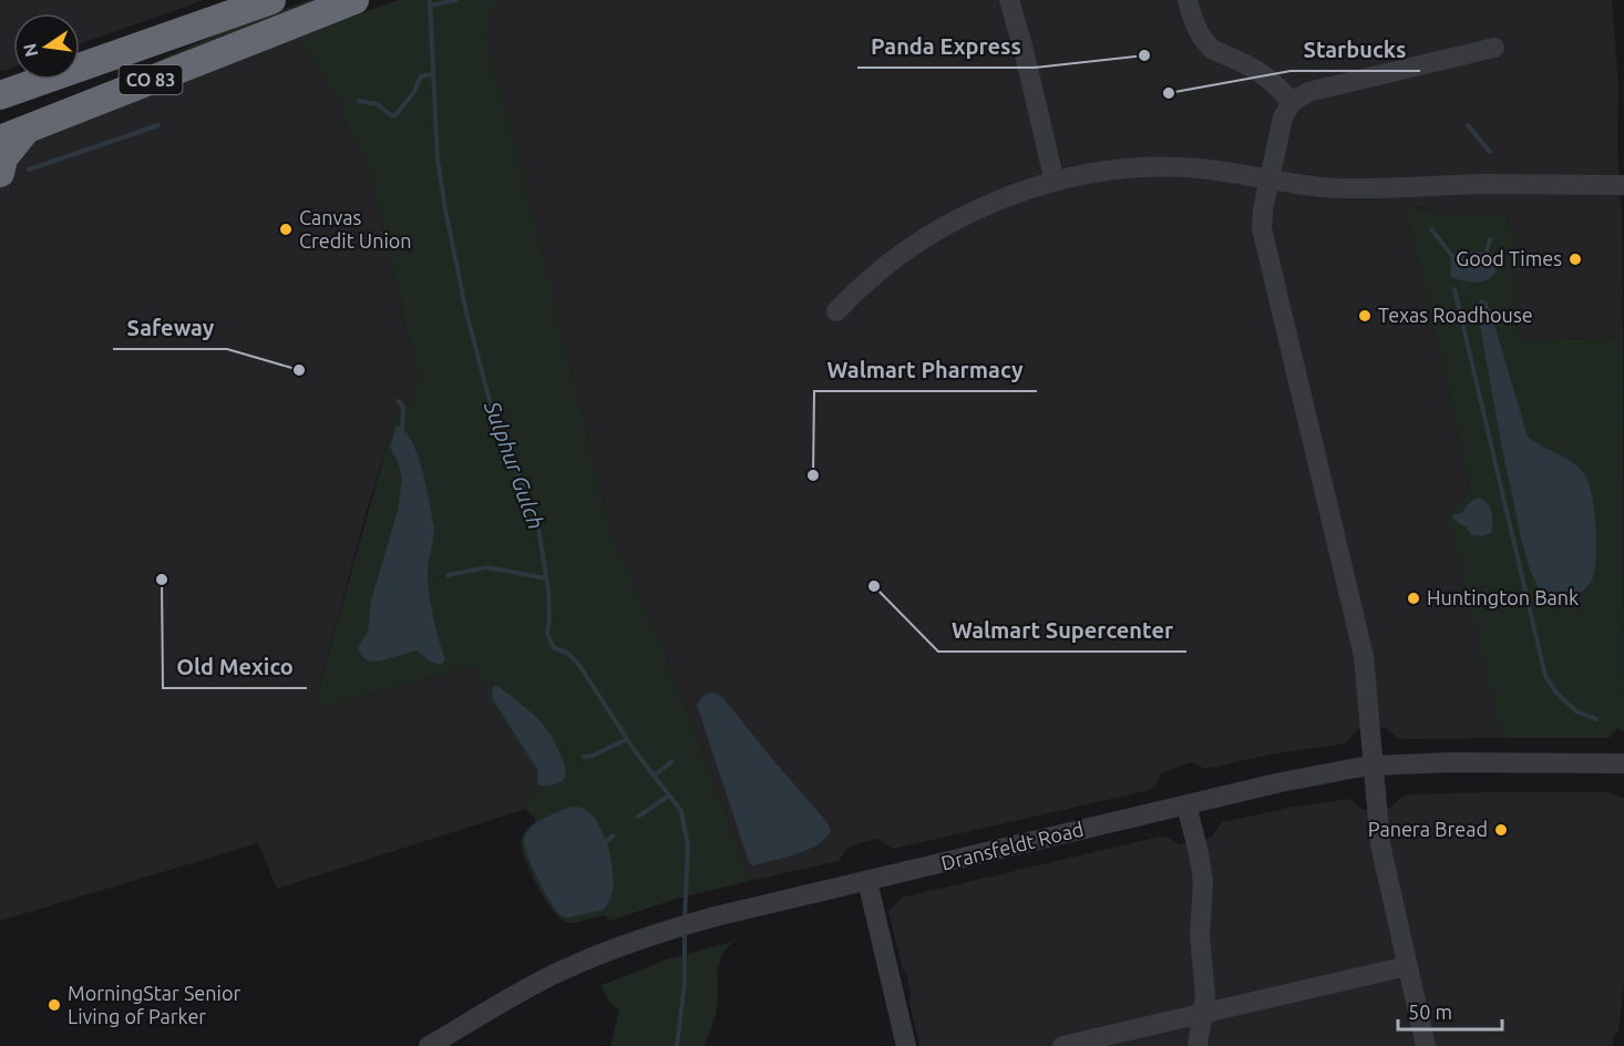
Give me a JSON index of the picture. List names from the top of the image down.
{
  "streets": {
    "highway": ["CO 83"],
    "street": ["Dransfeldt Road"]
  },
  "water": ["Sulphur Gulch"],
  "places": [
    "Panda Express",
    "Starbucks",
    "Canvas Credit Union",
    "Good Times",
    "Texas Roadhouse",
    "Safeway",
    "Walmart Pharmacy",
    "Old Mexico",
    "Walmart Supercenter",
    "Huntington Bank",
    "Panera Bread",
    "MorningStar Senior Living of Parker"
  ],
  "scale_bar": "50 m",
  "north": "left"
}
